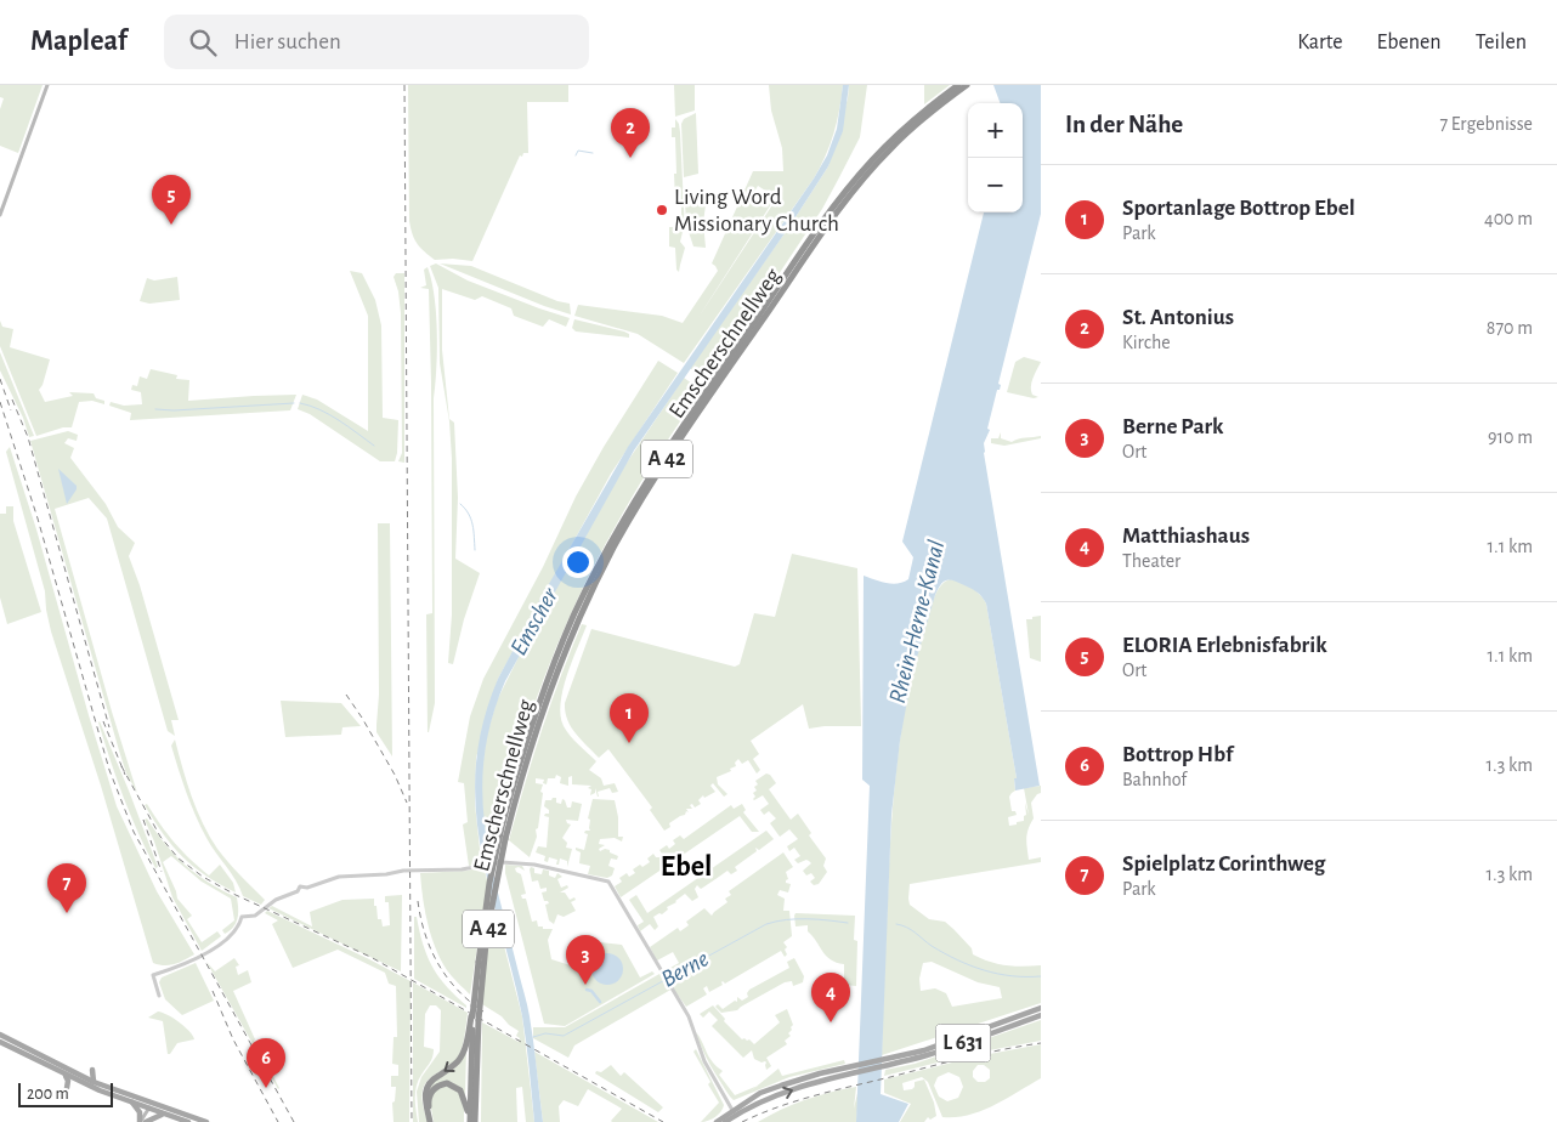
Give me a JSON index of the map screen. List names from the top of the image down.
{
  "streets": {
    "highway": ["Emscherschnellweg", "A 42"],
    "main road": ["L 631"]
  },
  "crossings": [
    ["Emscherschnellweg", "A 42"]
  ],
  "districts": ["Ebel"],
  "water": ["Emscher", "Rhein-Herne-Kanal", "Berne"],
  "places": ["Living Word Missionary Church"],
  "scale_bar": "200 m",
  "page": {
    "header": "Mapleaf",
    "search": "Hier suchen",
    "nav": ["Karte", "Ebenen", "Teilen"],
    "heading": ["In der Nähe", "7 Ergebnisse"],
    "map_buttons": ["+", "−"],
    "pins": [
      "2",
      "5",
      "1",
      "7",
      "3",
      "4",
      "6"
    ],
    "list": [
      {
        "mark": "1",
        "name": "Sportanlage Bottrop Ebel",
        "note": "Park",
        "value": "400 m"
      },
      {
        "mark": "2",
        "name": "St. Antonius",
        "note": "Kirche",
        "value": "870 m"
      },
      {
        "mark": "3",
        "name": "Berne Park",
        "note": "Ort",
        "value": "910 m"
      },
      {
        "mark": "4",
        "name": "Matthiashaus",
        "note": "Theater",
        "value": "1.1 km"
      },
      {
        "mark": "5",
        "name": "ELORIA Erlebnisfabrik",
        "note": "Ort",
        "value": "1.1 km"
      },
      {
        "mark": "6",
        "name": "Bottrop Hbf",
        "note": "Bahnhof",
        "value": "1.3 km"
      },
      {
        "mark": "7",
        "name": "Spielplatz Corinthweg",
        "note": "Park",
        "value": "1.3 km"
      }
    ],
    "scale": "200 m"
  }
}
